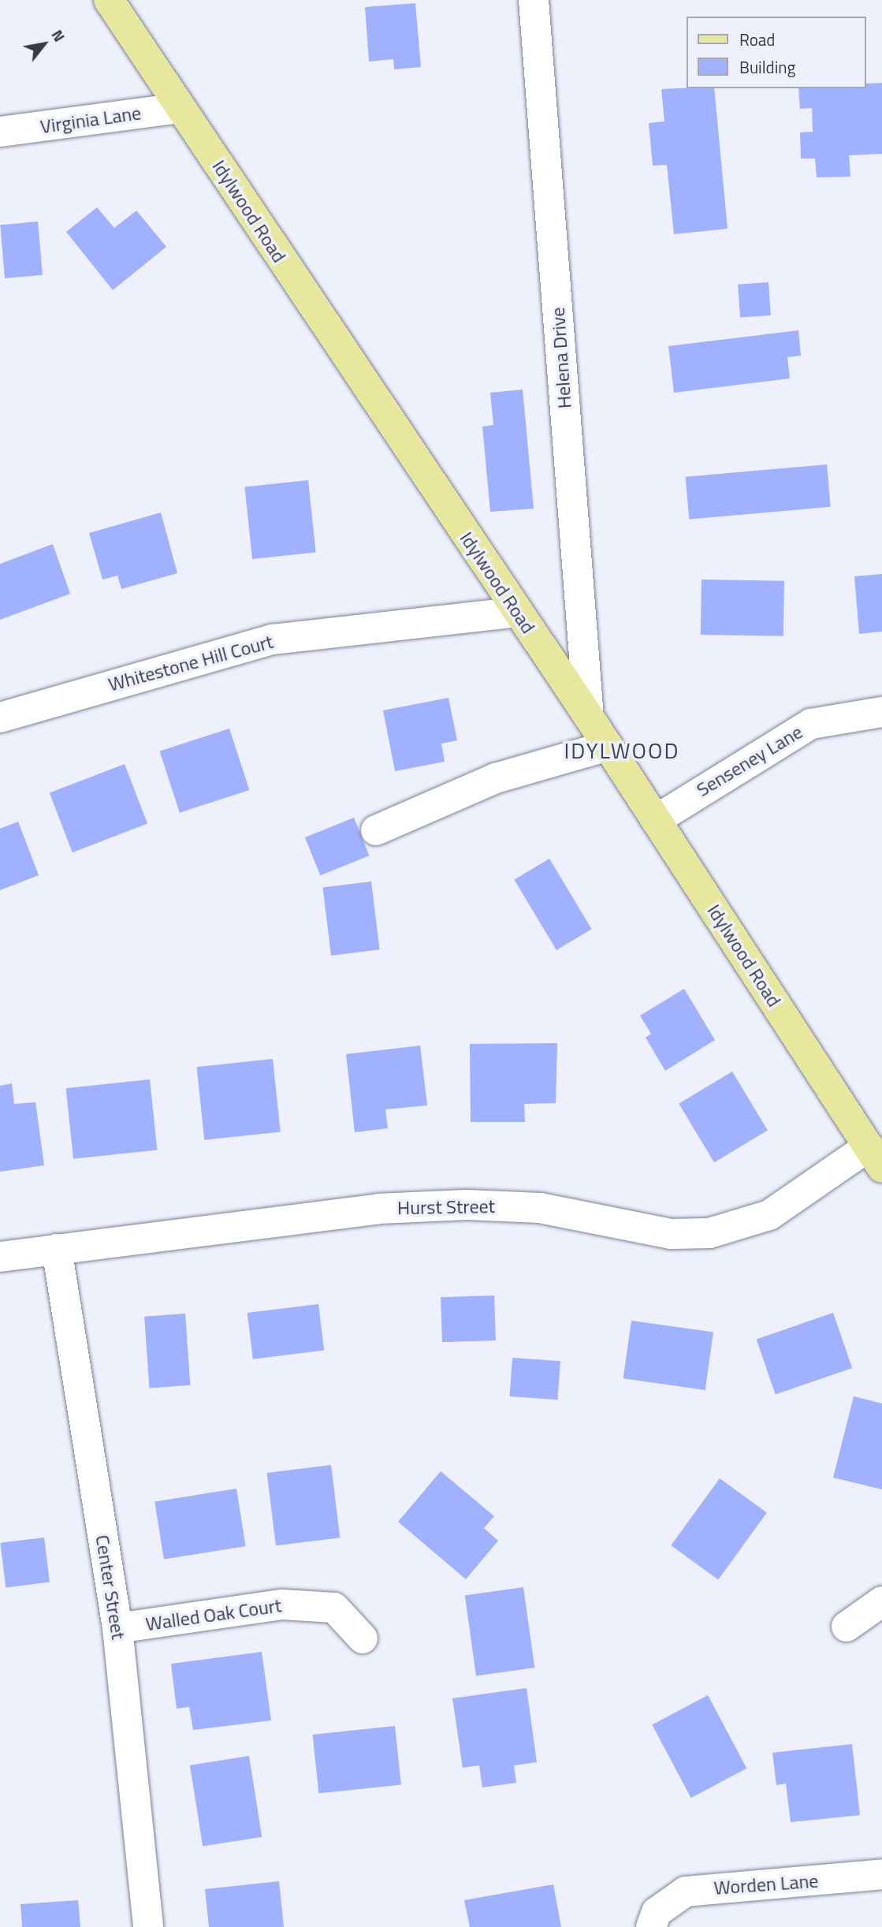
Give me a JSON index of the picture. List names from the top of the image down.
{
  "streets": {
    "main road": ["Idylwood Road"],
    "street": [
      "Virginia Lane",
      "Helena Drive",
      "Whitestone Hill Court",
      "Senseney Lane",
      "Hurst Street",
      "Center Street",
      "Walled Oak Court",
      "Worden Lane"
    ]
  },
  "crossings": [
    ["Virginia Lane", "Idylwood Road"],
    ["Idylwood Road", "Helena Drive"],
    ["Idylwood Road", "Whitestone Hill Court"],
    ["Idylwood Road", "Senseney Lane"],
    ["Idylwood Road", "Hurst Street"],
    ["Hurst Street", "Center Street"],
    ["Center Street", "Walled Oak Court"]
  ],
  "districts": ["IDYLWOOD"],
  "legend": ["Road", "Building"],
  "north": "top right"
}
